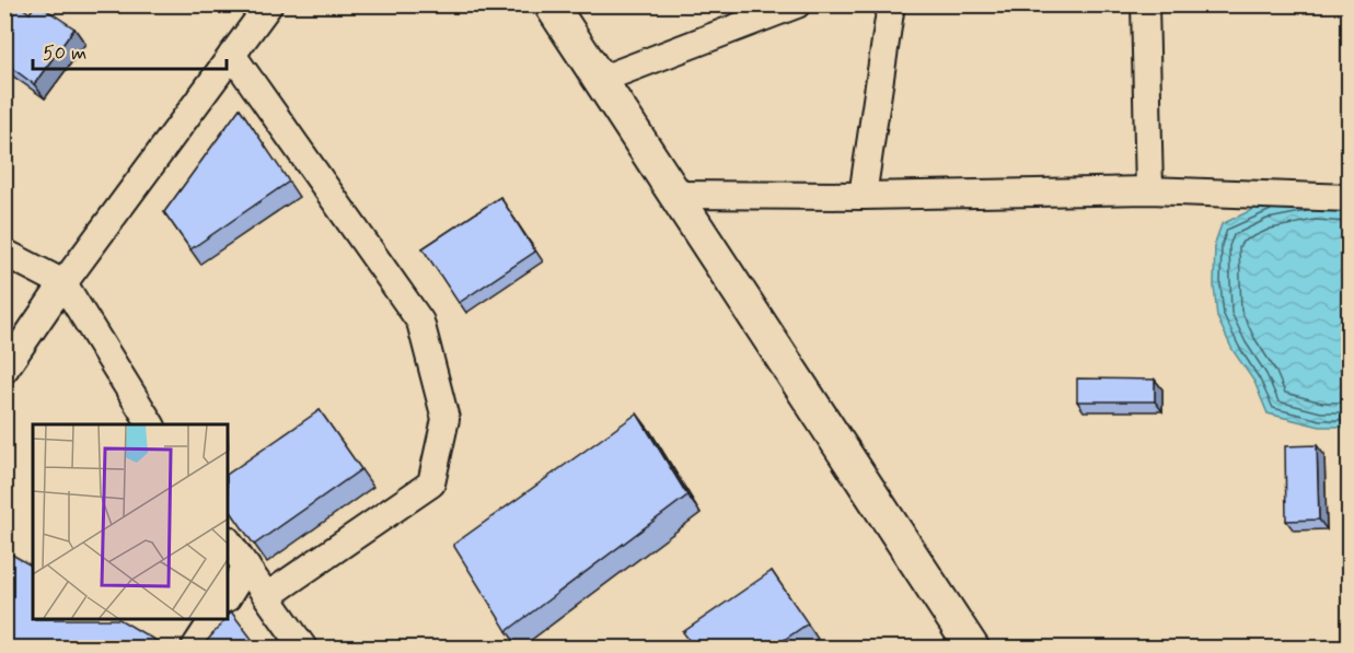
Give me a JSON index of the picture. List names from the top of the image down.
{
  "scale_bar": "50 m"
}
